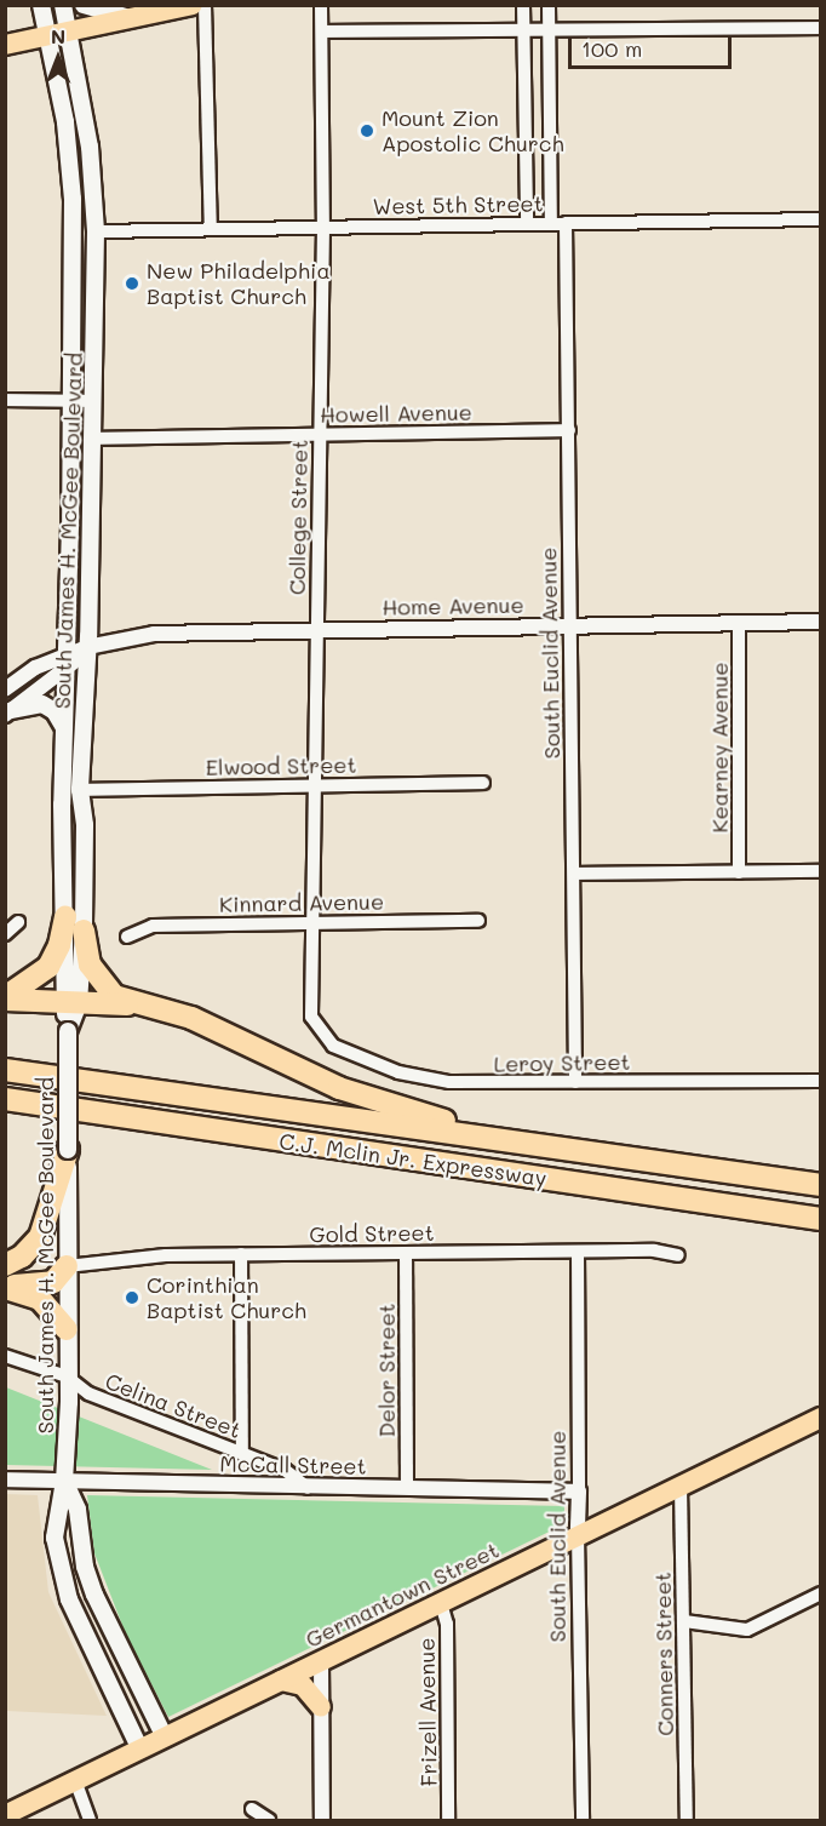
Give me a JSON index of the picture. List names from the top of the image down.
{
  "streets": {
    "highway": ["C.J. Mclin Jr. Expressway"],
    "main road": ["South James H. McGee Boulevard", "Germantown Street"],
    "street": [
      "West 5th Street",
      "Howell Avenue",
      "College Street",
      "Home Avenue",
      "South Euclid Avenue",
      "Kearney Avenue",
      "Elwood Street",
      "Kinnard Avenue",
      "Leroy Street",
      "Gold Street",
      "Delor Street",
      "Celina Street",
      "McCall Street",
      "Conners Street",
      "Frizell Avenue"
    ]
  },
  "crossings": [
    ["West 5th Street", "College Street"],
    ["West 5th Street", "South James H. McGee Boulevard"],
    ["West 5th Street", "South Euclid Avenue"],
    ["Howell Avenue", "College Street"],
    ["Howell Avenue", "South James H. McGee Boulevard"],
    ["Howell Avenue", "South Euclid Avenue"],
    ["College Street", "Home Avenue"],
    ["College Street", "Elwood Street"],
    ["College Street", "Kinnard Avenue"],
    ["College Street", "Leroy Street"],
    ["South James H. McGee Boulevard", "Home Avenue"],
    ["South James H. McGee Boulevard", "Elwood Street"],
    ["South James H. McGee Boulevard", "Gold Street"],
    ["South James H. McGee Boulevard", "Celina Street"],
    ["South James H. McGee Boulevard", "McCall Street"],
    ["South James H. McGee Boulevard", "Germantown Street"],
    ["Home Avenue", "South Euclid Avenue"],
    ["Home Avenue", "Kearney Avenue"],
    ["South Euclid Avenue", "Leroy Street"],
    ["South Euclid Avenue", "Gold Street"],
    ["South Euclid Avenue", "McCall Street"],
    ["South Euclid Avenue", "Germantown Street"],
    ["Gold Street", "Delor Street"],
    ["Delor Street", "McCall Street"],
    ["Celina Street", "McCall Street"],
    ["Germantown Street", "Conners Street"],
    ["Germantown Street", "Frizell Avenue"]
  ],
  "places": ["Mount Zion Apostolic Church", "New Philadelphia Baptist Church", "Corinthian Baptist Church"],
  "scale_bar": "100 m",
  "north": "top"
}
